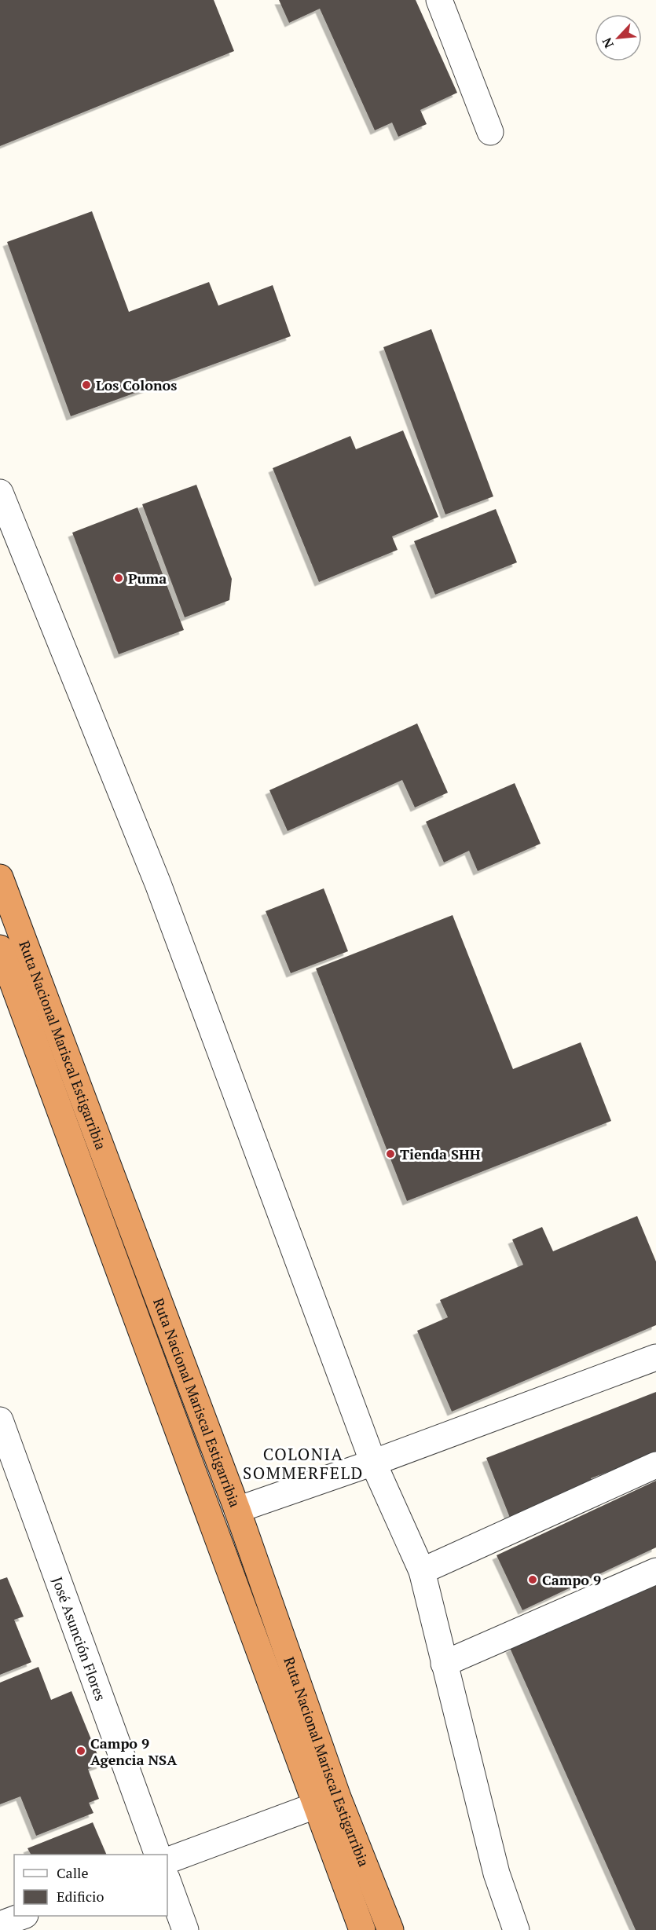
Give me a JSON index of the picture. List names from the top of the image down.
{
  "streets": {
    "highway": ["Ruta Nacional Mariscal Estigarribia"],
    "street": ["José Asunción Flores"]
  },
  "districts": ["COLONIA SOMMERFELD"],
  "places": [
    "Los Colonos",
    "Puma",
    "Tienda SHH",
    "Campo 9",
    "Campo 9 Agencia NSA"
  ],
  "legend": ["Calle", "Edificio"],
  "north": "bottom left"
}
